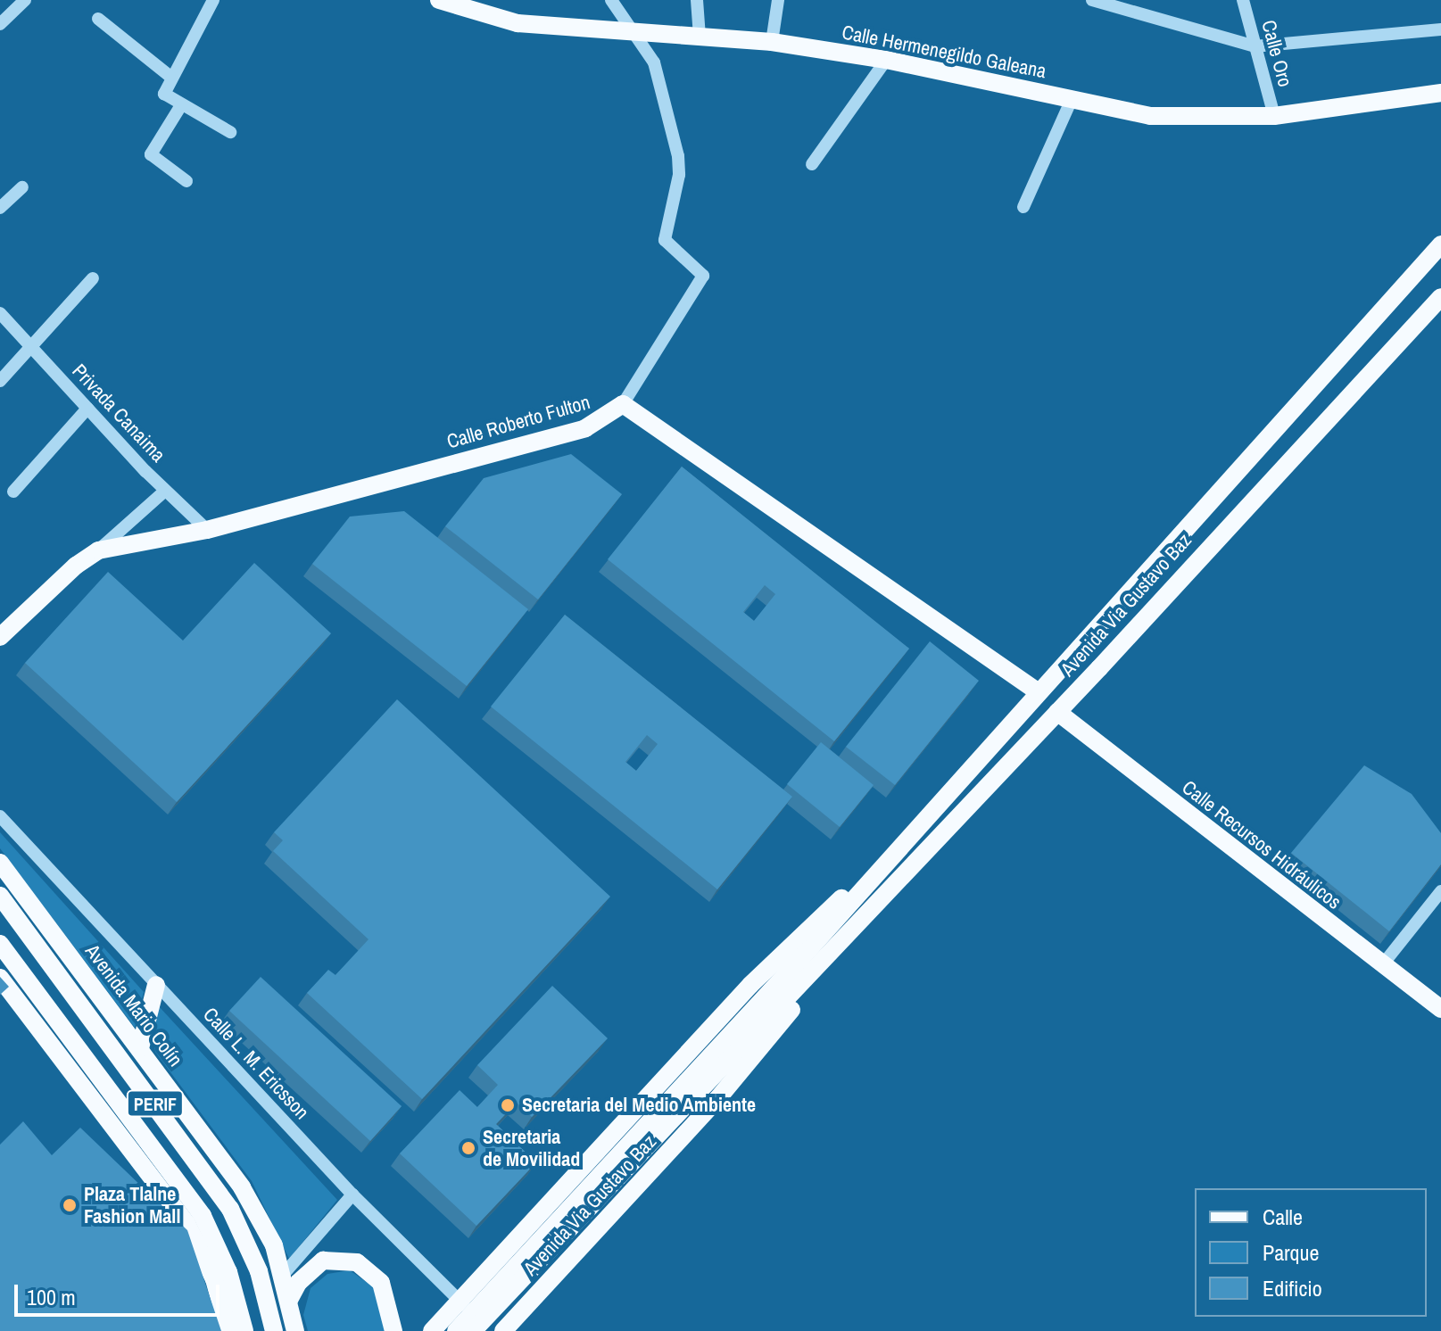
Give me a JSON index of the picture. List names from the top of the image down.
{
  "streets": {
    "main road": [
      "Calle Hermenegildo Galeana",
      "Calle Roberto Fulton",
      "Avenida Via Gustavo Baz",
      "Calle Recursos Hidráulicos",
      "Avenida Mario Colín",
      "PERIF"
    ],
    "street": ["Calle Oro", "Privada Canaima", "Calle L. M. Ericsson"]
  },
  "crossings": [
    ["Calle Hermenegildo Galeana", "Calle Oro"],
    ["Privada Canaima", "Calle Roberto Fulton"],
    ["Avenida Via Gustavo Baz", "Calle Recursos Hidráulicos"],
    ["Avenida Via Gustavo Baz", "Calle L. M. Ericsson"]
  ],
  "places": ["Secretaria del Medio Ambiente", "Secretaria de Movilidad", "Plaza Tlalne Fashion Mall"],
  "legend": ["Calle", "Parque", "Edificio"],
  "scale_bar": "100 m"
}
